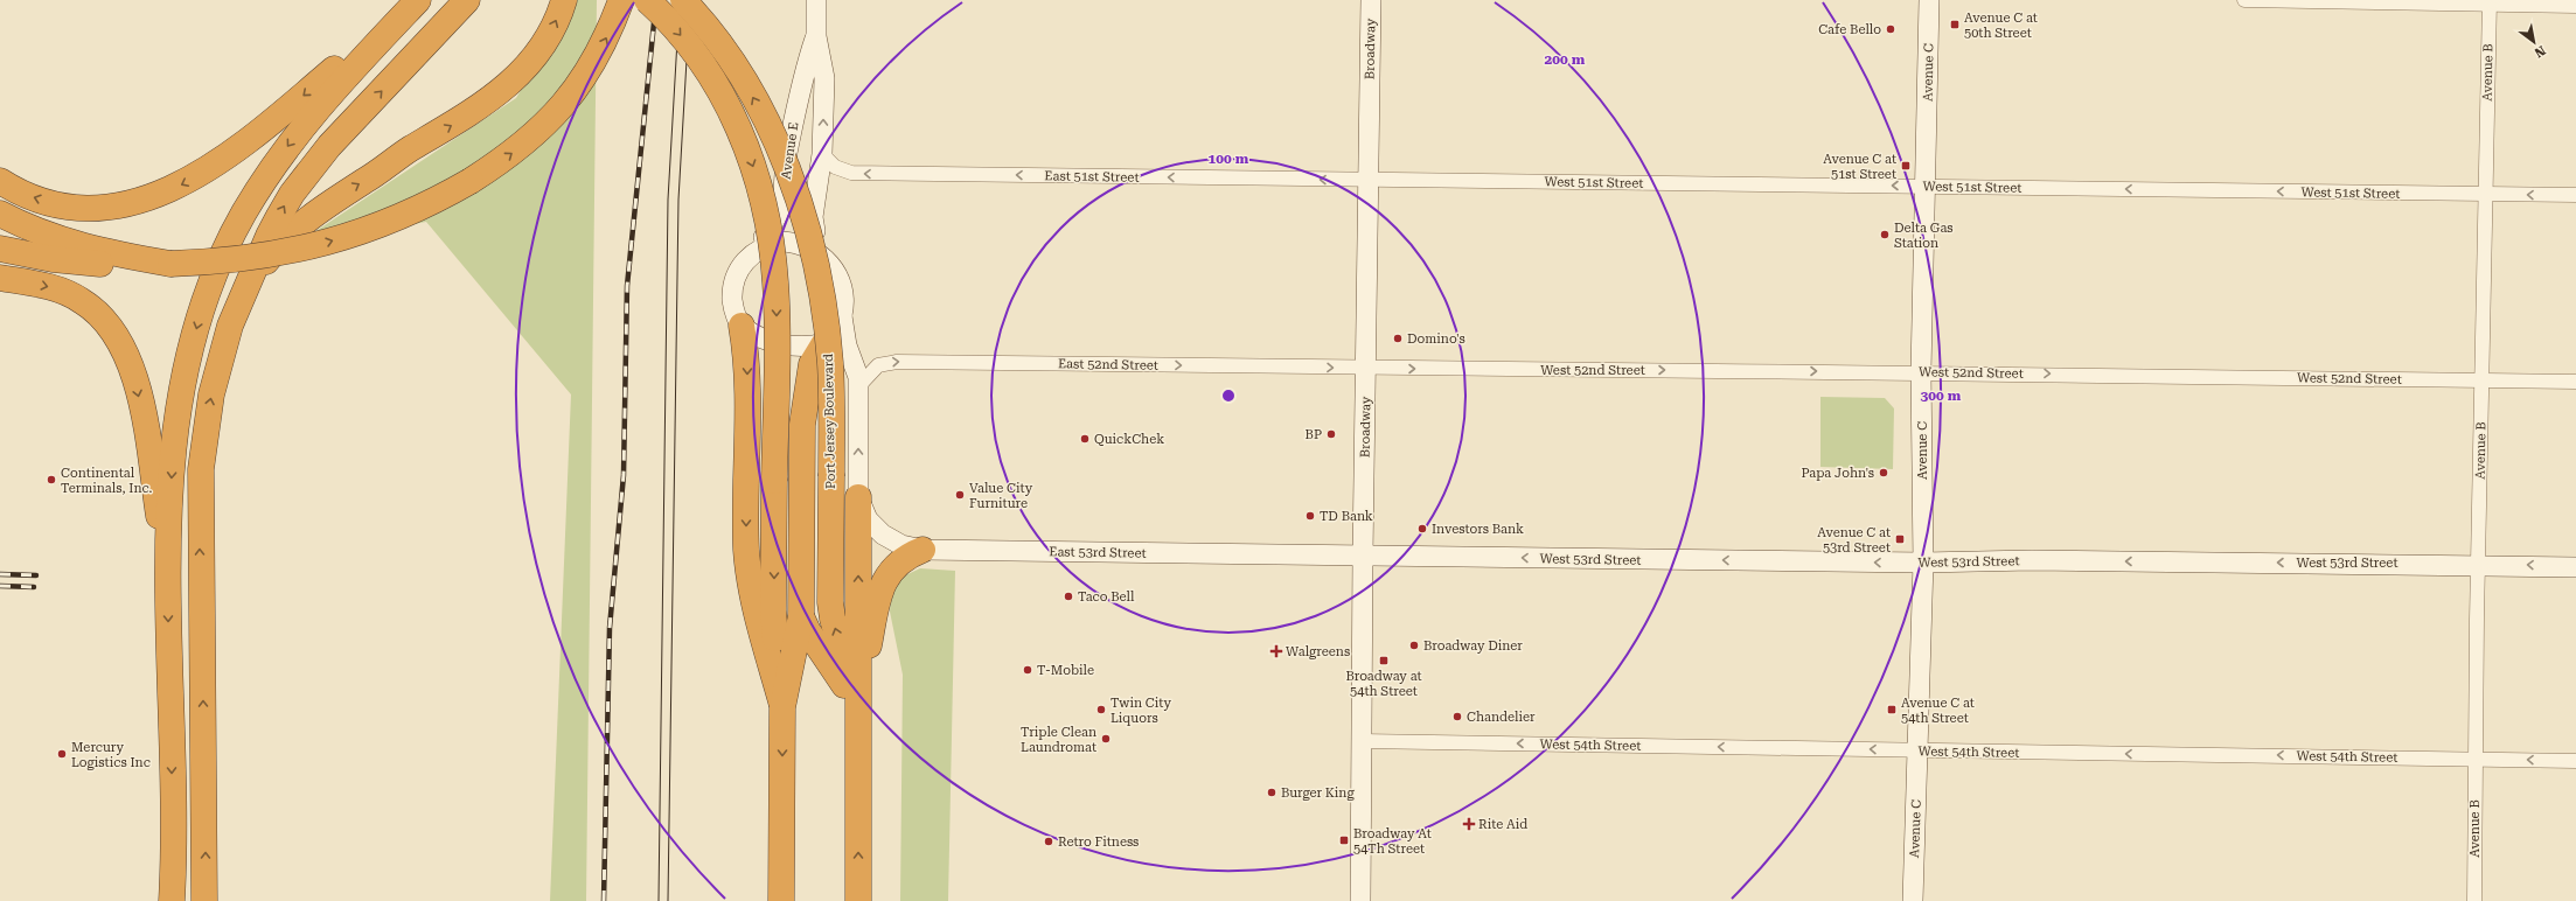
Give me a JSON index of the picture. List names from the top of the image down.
{
  "streets": {
    "highway": ["Port Jersey Boulevard"],
    "street": [
      "Broadway",
      "Avenue C",
      "Avenue B",
      "Avenue E",
      "East 51st Street",
      "West 51st Street",
      "East 52nd Street",
      "West 52nd Street",
      "East 53rd Street",
      "West 53rd Street",
      "West 54th Street"
    ]
  },
  "crossings": [
    ["Broadway", "East 51st Street"],
    ["Broadway", "West 51st Street"],
    ["Broadway", "East 52nd Street"],
    ["Broadway", "West 52nd Street"],
    ["Broadway", "East 53rd Street"],
    ["Broadway", "West 53rd Street"],
    ["Broadway", "West 54th Street"],
    ["Avenue C", "West 51st Street"],
    ["Avenue C", "West 52nd Street"],
    ["Avenue C", "West 53rd Street"],
    ["Avenue C", "West 54th Street"],
    ["Avenue B", "West 51st Street"],
    ["Avenue B", "West 52nd Street"],
    ["Avenue B", "West 53rd Street"],
    ["Avenue B", "West 54th Street"],
    ["Avenue E", "East 51st Street"],
    ["East 51st Street", "West 51st Street"],
    ["East 52nd Street", "West 52nd Street"],
    ["East 53rd Street", "West 53rd Street"]
  ],
  "one_way": [
    "East 51st Street",
    "West 51st Street",
    "East 52nd Street",
    "West 52nd Street",
    "West 53rd Street",
    "West 54th Street"
  ],
  "places": {
    "transit": [
      "Avenue C at 50th Street",
      "Avenue C at 51st Street",
      "Avenue C at 53rd Street",
      "Broadway at 54th Street",
      "Avenue C at 54th Street",
      "Broadway At 54Th Street"
    ],
    "other": [
      "Cafe Bello",
      "Delta Gas Station",
      "Domino's",
      "BP",
      "QuickChek",
      "Papa John's",
      "Continental Terminals, Inc.",
      "Value City Furniture",
      "TD Bank",
      "Investors Bank",
      "Taco Bell",
      "Broadway Diner",
      "T-Mobile",
      "Twin City Liquors",
      "Chandelier",
      "Triple Clean Laundromat",
      "Mercury Logistics Inc",
      "Burger King",
      "Retro Fitness"
    ],
    "health": ["Walgreens", "Rite Aid"]
  },
  "north": "bottom right",
  "rings": ["200 m", "100 m", "300 m"]
}
